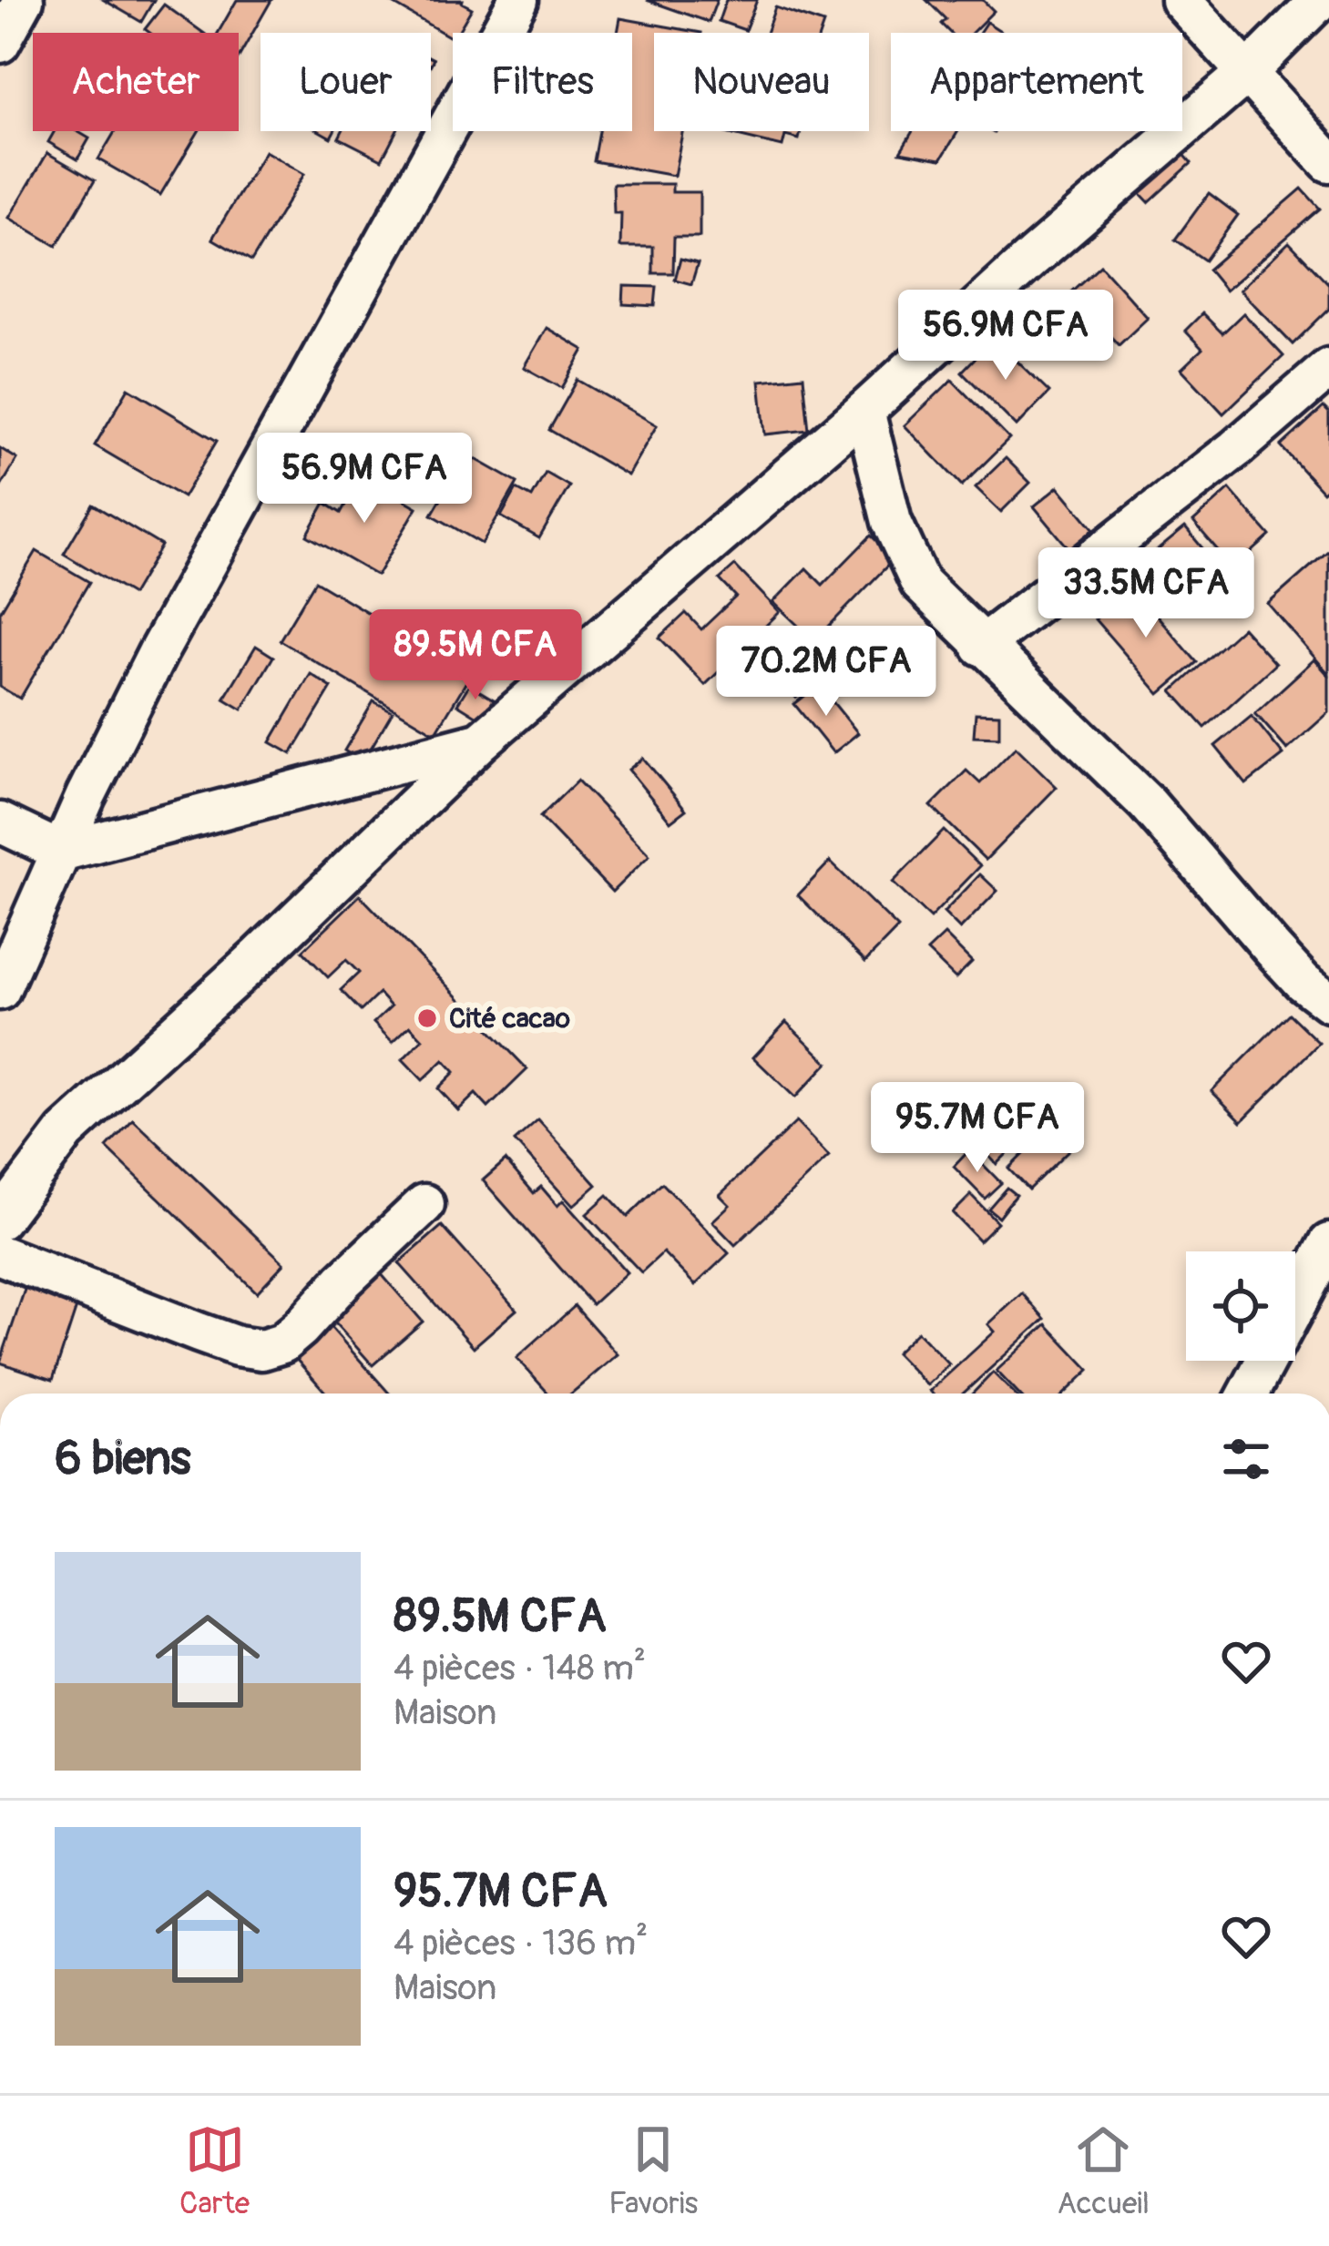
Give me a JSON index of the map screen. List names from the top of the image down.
{
  "places": ["Cité cacao"],
  "page": {
    "chip": [
      "Acheter",
      "Louer",
      "Filtres",
      "Nouveau",
      "Appartement"
    ],
    "price": [
      "56.9M CFA",
      "56.9M CFA",
      "33.5M CFA",
      "89.5M CFA",
      "70.2M CFA",
      "95.7M CFA"
    ],
    "heading": "6 biens",
    "list": [
      {
        "name": "89.5M CFA",
        "note": "4 pièces · 148 m² · Maison"
      },
      {
        "name": "95.7M CFA",
        "note": "4 pièces · 136 m² · Maison"
      }
    ],
    "tabs": ["Carte", "Favoris", "Accueil"]
  }
}
